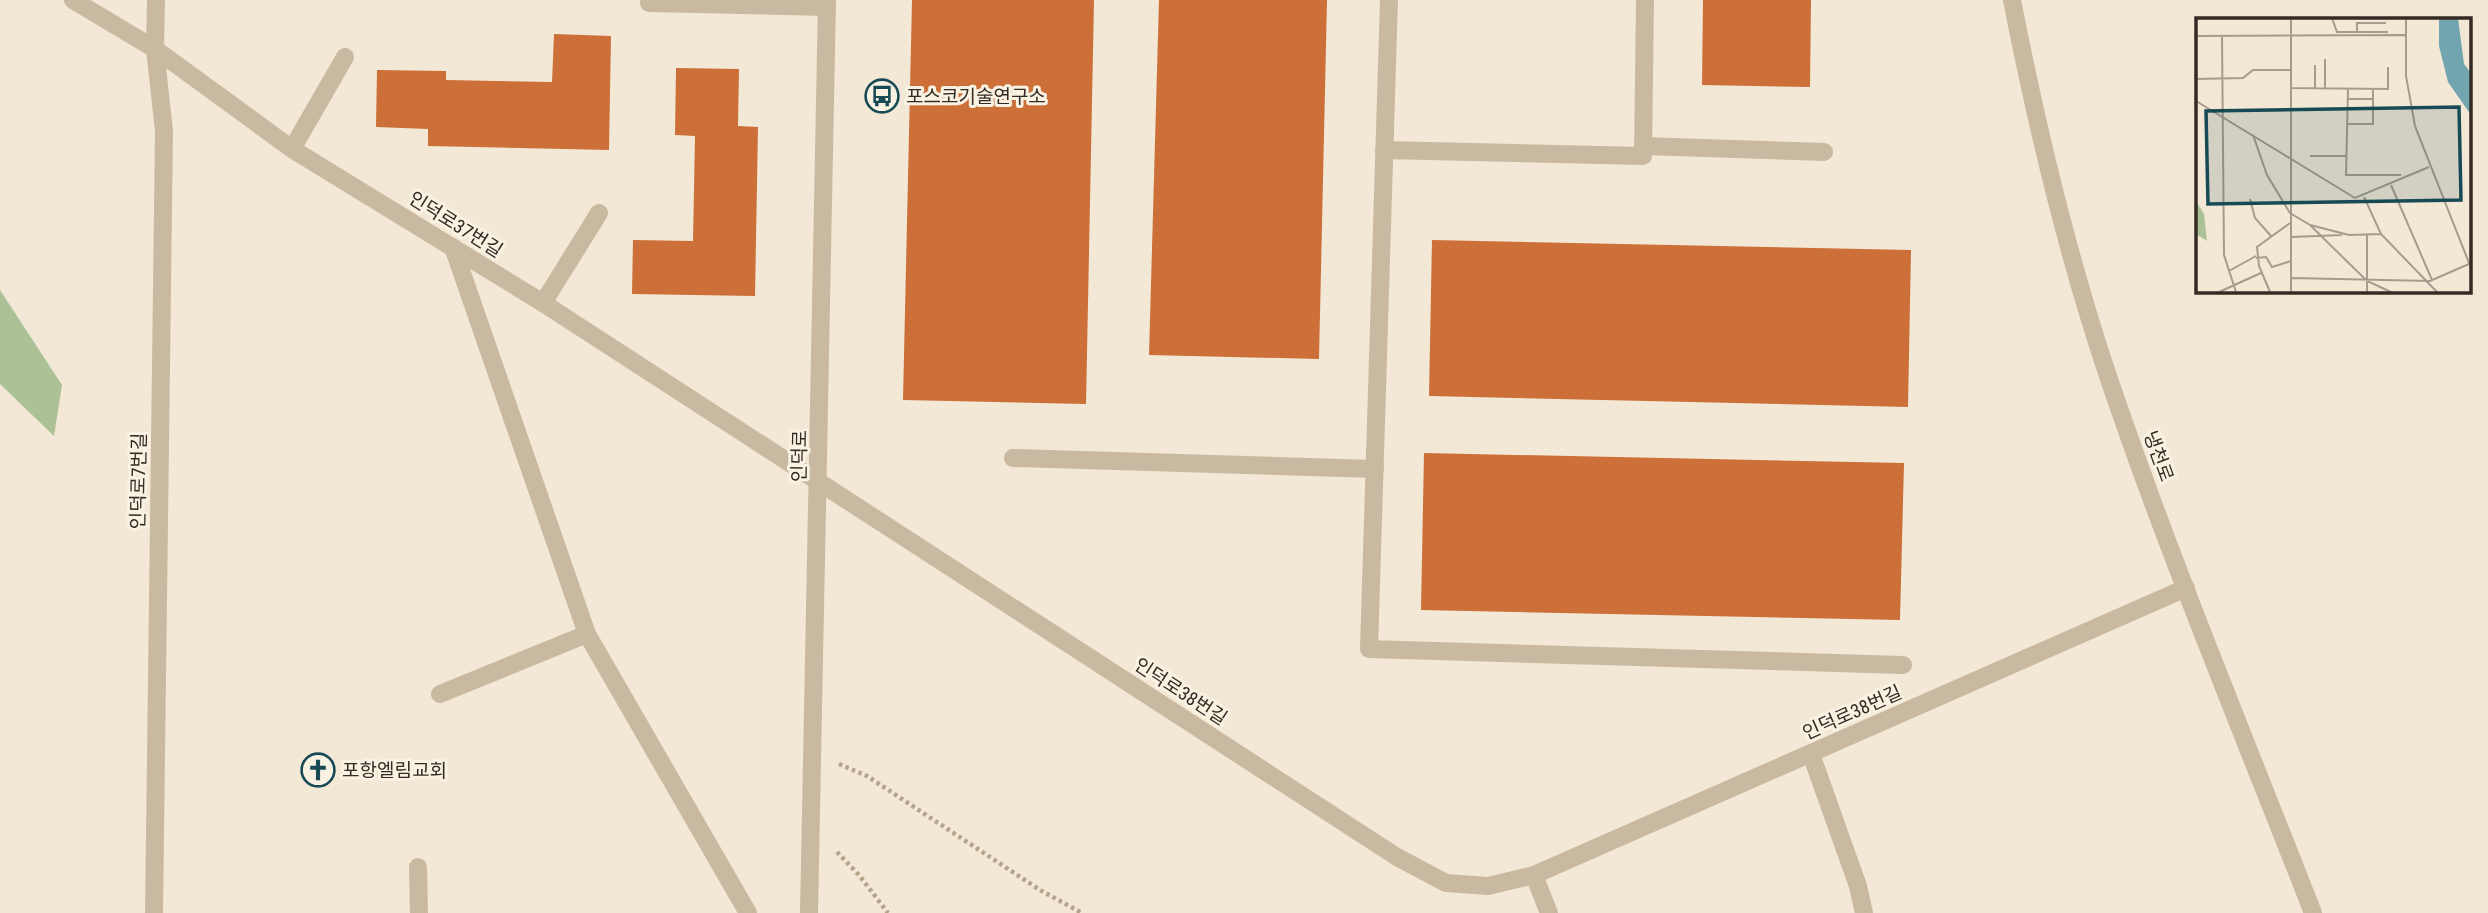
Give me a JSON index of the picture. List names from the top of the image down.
{
  "streets": {
    "street": [
      "인덕로37번길",
      "인덕로",
      "냉천로",
      "인덕로7번길",
      "인덕로38번길"
    ]
  },
  "crossings": [
    ["인덕로37번길", "인덕로"],
    ["인덕로37번길", "인덕로7번길"],
    ["인덕로37번길", "인덕로38번길"],
    ["인덕로", "인덕로38번길"],
    ["냉천로", "인덕로38번길"]
  ],
  "places": {
    "bus stop": ["포스코기술연구소"],
    "church": ["포항엘림교회"]
  }
}
